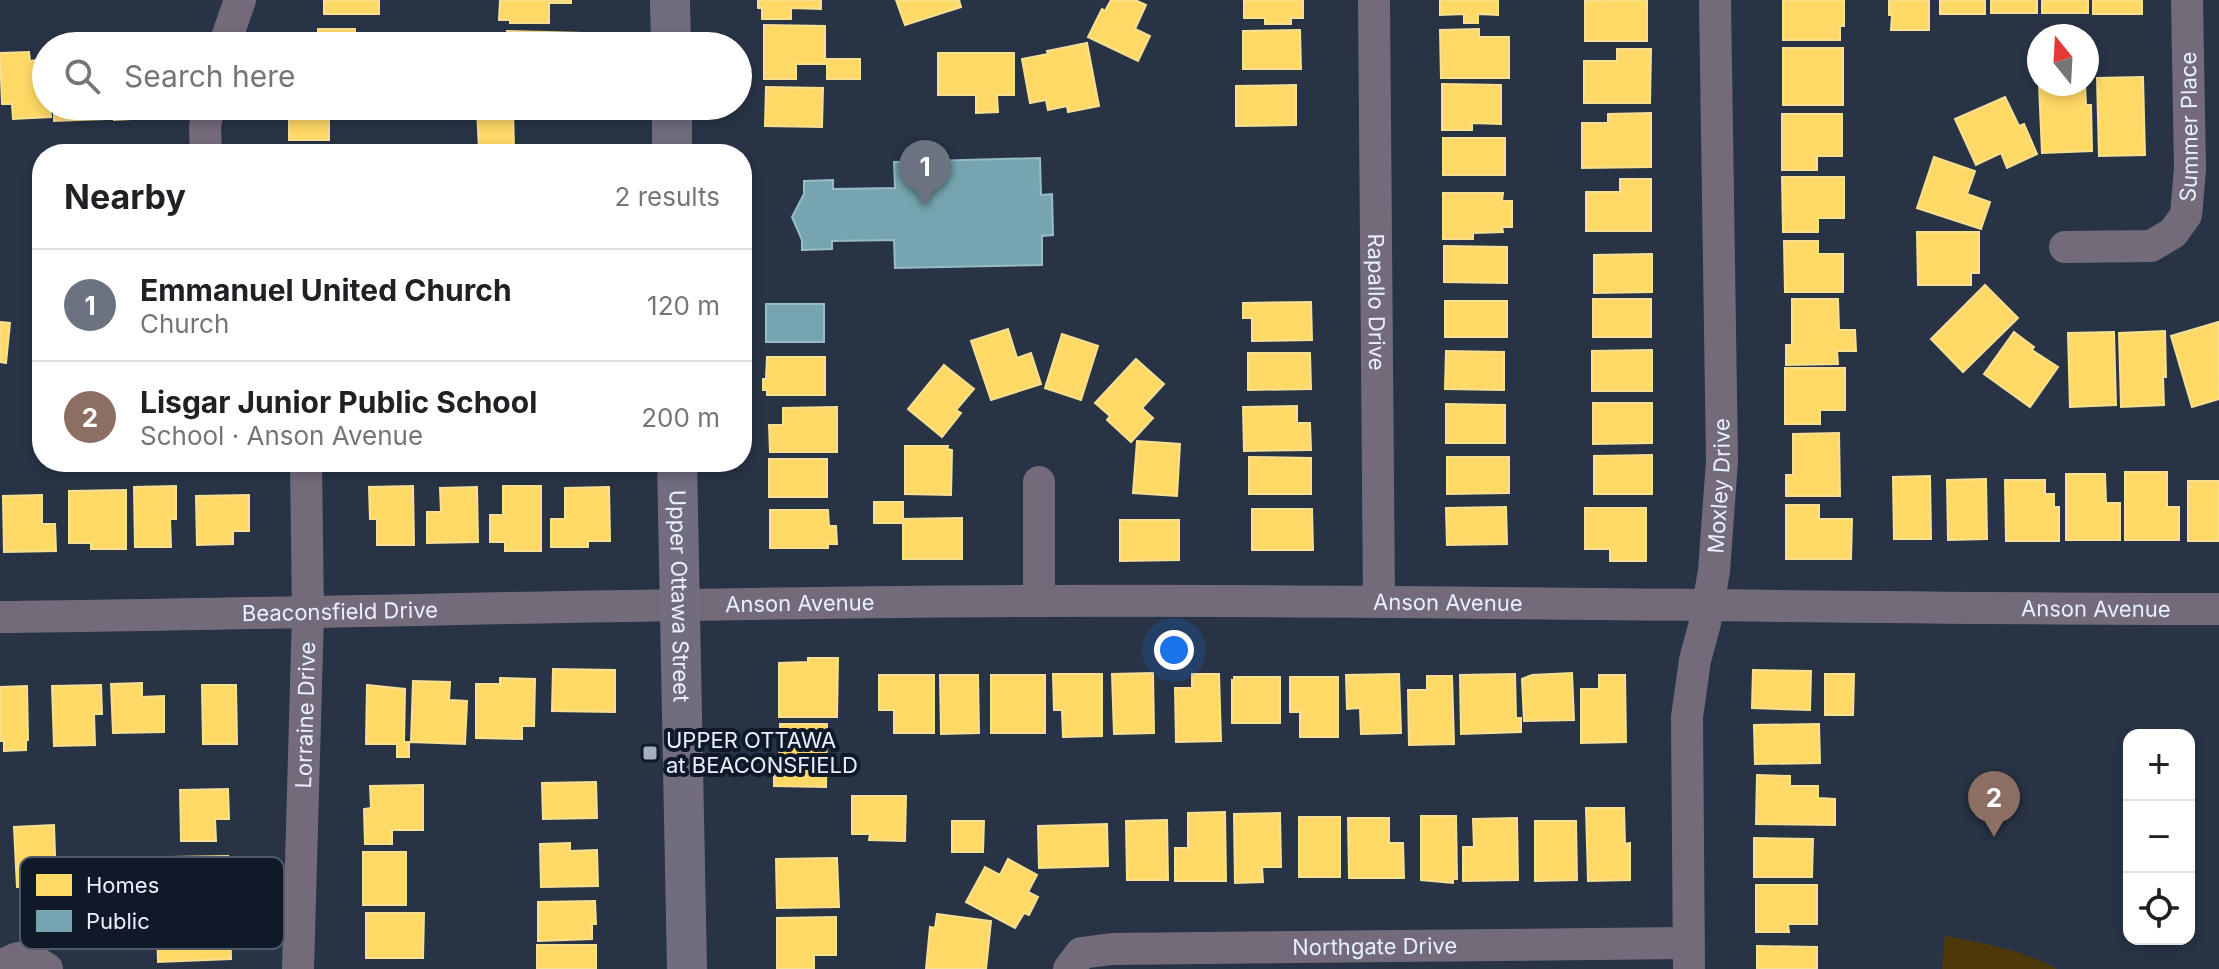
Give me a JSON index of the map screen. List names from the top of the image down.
{
  "streets": {
    "main road": ["Upper Ottawa Street"],
    "street": [
      "Summer Place",
      "Rapallo Drive",
      "Moxley Drive",
      "Anson Avenue",
      "Beaconsfield Drive",
      "Lorraine Drive",
      "Northgate Drive"
    ]
  },
  "crossings": [
    ["Rapallo Drive", "Anson Avenue"],
    ["Moxley Drive", "Anson Avenue"],
    ["Moxley Drive", "Northgate Drive"],
    ["Upper Ottawa Street", "Anson Avenue"],
    ["Upper Ottawa Street", "Beaconsfield Drive"],
    ["Anson Avenue", "Beaconsfield Drive"],
    ["Beaconsfield Drive", "Lorraine Drive"]
  ],
  "places": {
    "transit": ["UPPER OTTAWA at BEACONSFIELD"]
  },
  "legend": ["Homes", "Public"],
  "north": "top",
  "page": {
    "search": "Search here",
    "pins": ["1", "2"],
    "heading": ["Nearby", "2 results"],
    "list": [
      {
        "mark": "1",
        "name": "Emmanuel United Church",
        "note": "Church",
        "value": "120 m"
      },
      {
        "mark": "2",
        "name": "Lisgar Junior Public School",
        "note": "School · Anson Avenue",
        "value": "200 m"
      }
    ],
    "map_buttons": ["+", "−"]
  }
}
